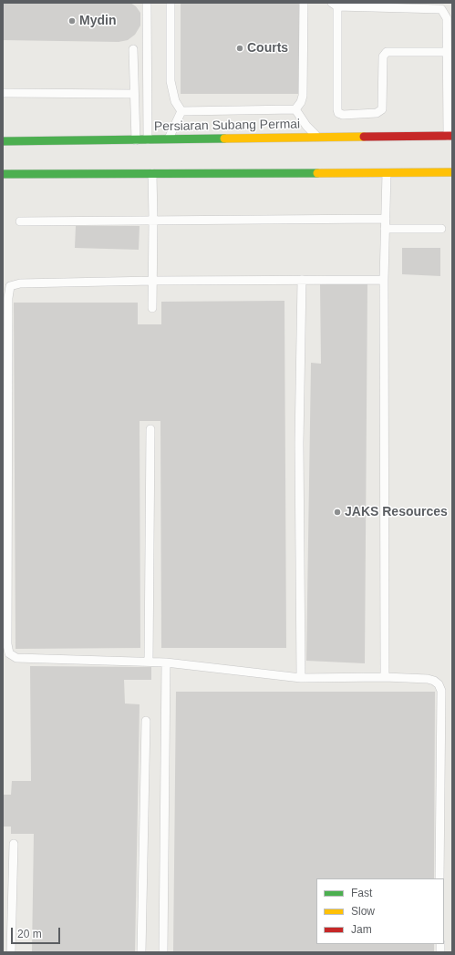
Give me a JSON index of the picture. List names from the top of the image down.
{
  "streets": {
    "main road": ["Persiaran Subang Permai"]
  },
  "places": ["Mydin", "Courts", "JAKS Resources"],
  "legend": ["Fast", "Slow", "Jam"],
  "scale_bar": "20 m"
}
